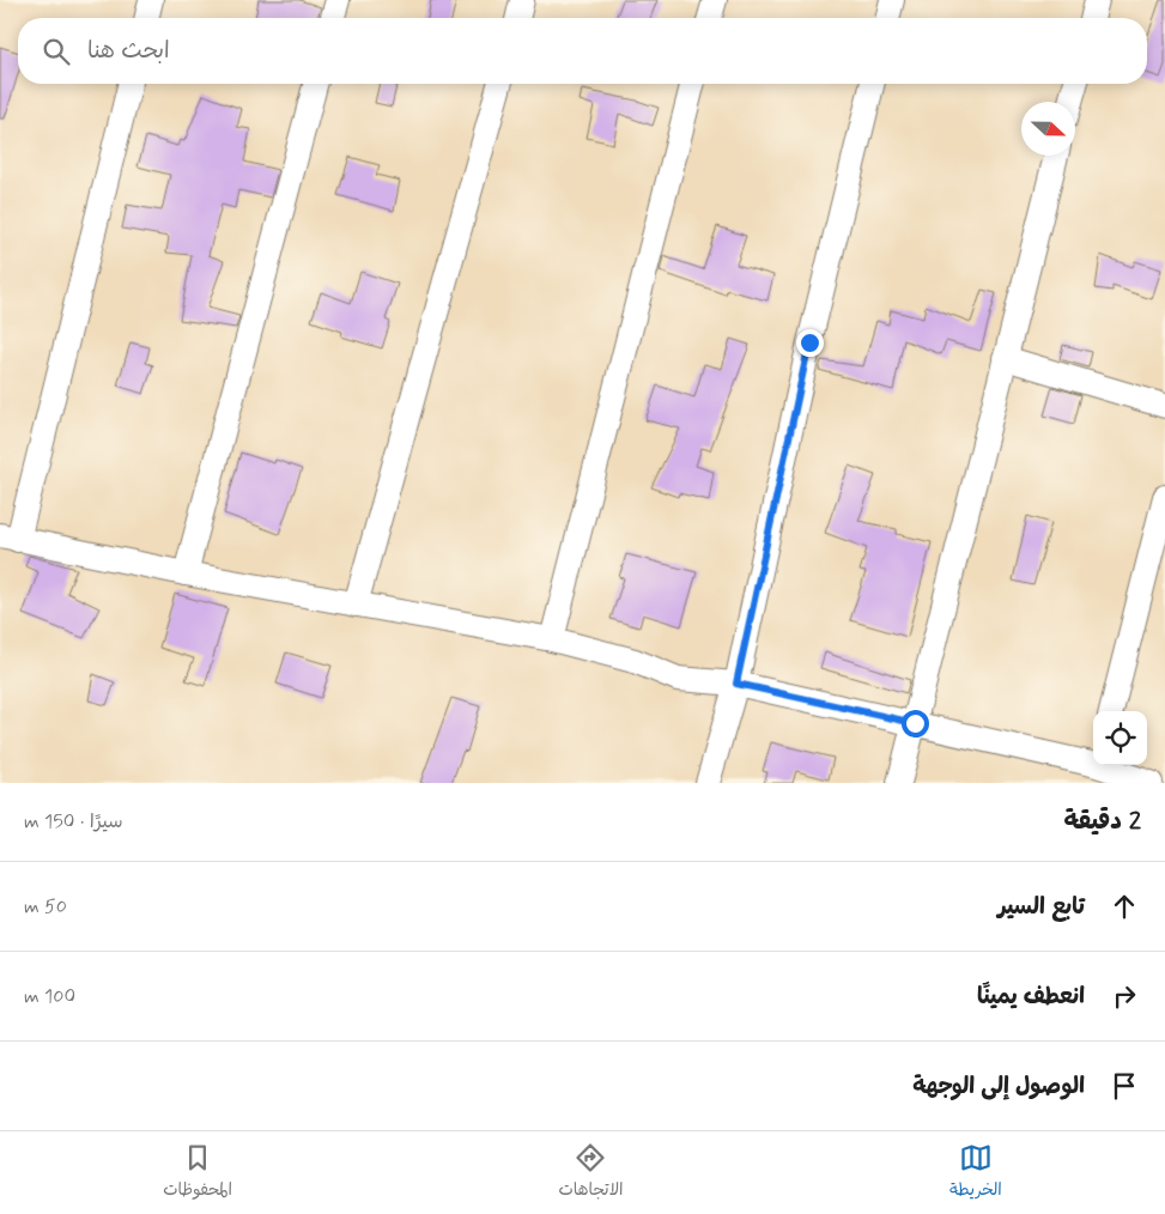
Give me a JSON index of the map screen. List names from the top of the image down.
{
  "north": "right",
  "page": {
    "search": "ابحث هنا",
    "heading": ["2 دقيقة", "سيرًا · 150 m"],
    "list": [
      ["تابع السير", "50 m"],
      ["انعطف يمينًا", "100 m"],
      "الوصول إلى الوجهة"
    ],
    "nav": ["الخريطة", "الاتجاهات", "المحفوظات"]
  }
}
